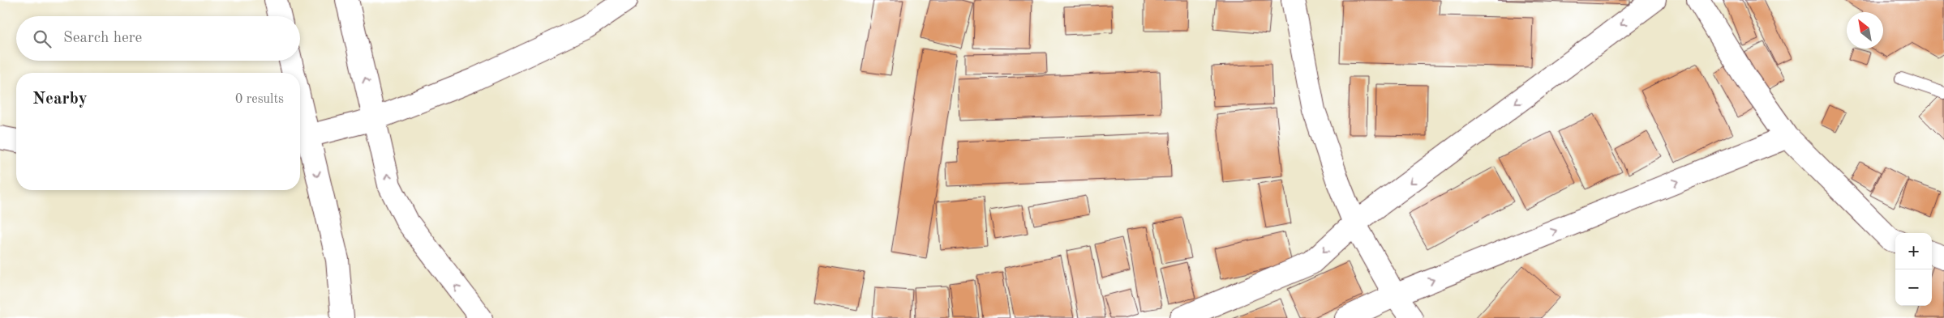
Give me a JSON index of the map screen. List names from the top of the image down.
{
  "north": "top left",
  "page": {
    "search": "Search here",
    "heading": ["Nearby", "0 results"],
    "map_buttons": ["+", "−"]
  }
}
